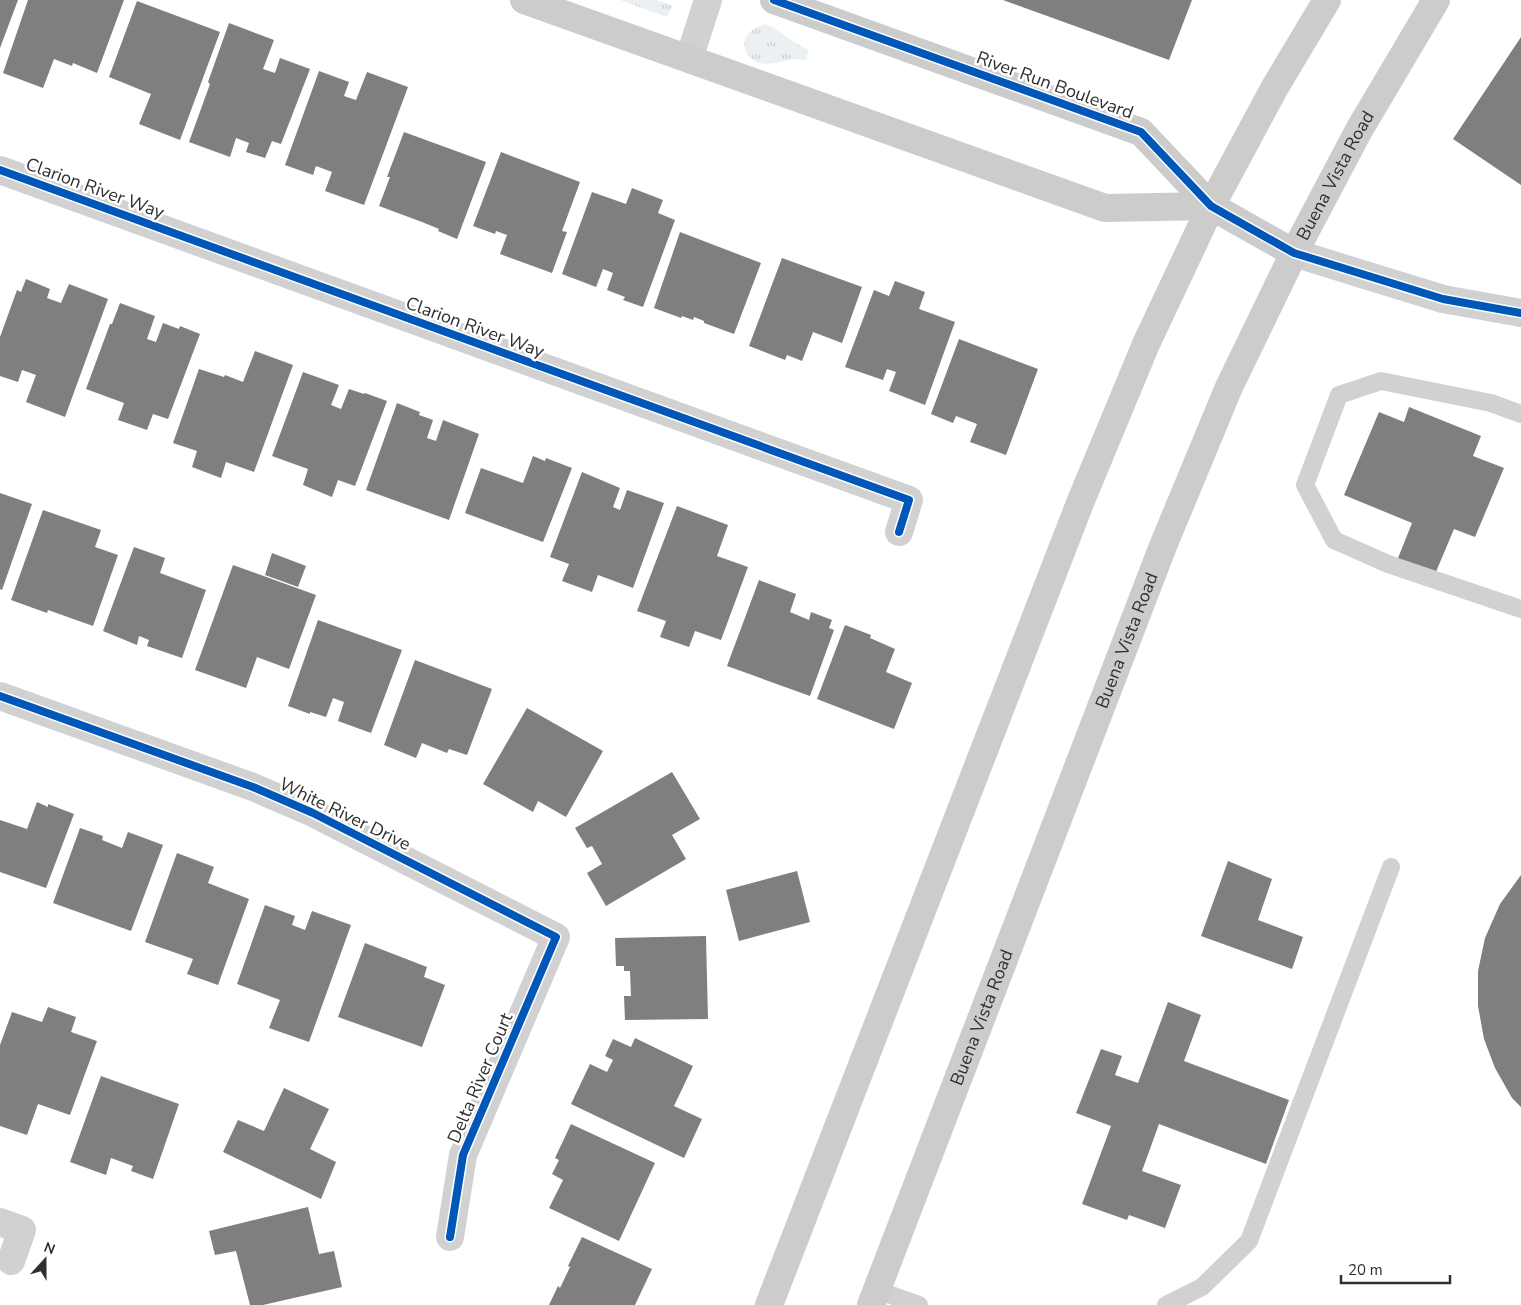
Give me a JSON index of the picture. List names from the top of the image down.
{
  "streets": {
    "main road": ["River Run Boulevard", "Buena Vista Road"],
    "street": ["Clarion River Way", "White River Drive", "Delta River Court"]
  },
  "crossings": [
    ["River Run Boulevard", "Buena Vista Road"],
    ["White River Drive", "Delta River Court"]
  ],
  "scale_bar": "20 m",
  "north": "top"
}
